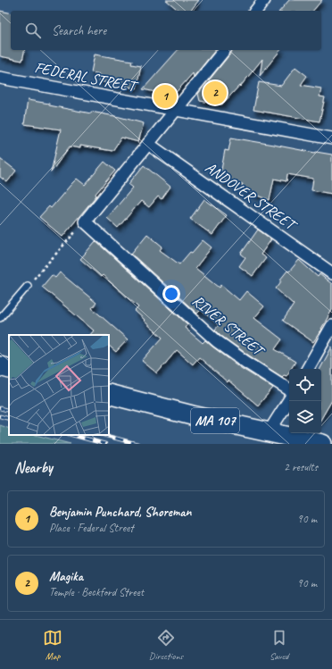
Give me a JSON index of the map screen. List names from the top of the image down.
{
  "streets": {
    "main road": ["MA 107"],
    "street": ["FEDERAL STREET", "ANDOVER STREET", "RIVER STREET"]
  },
  "page": {
    "search": "Search here",
    "pins": ["2", "1"],
    "heading": ["Nearby", "2 results"],
    "list": [
      {
        "mark": "1",
        "name": "Benjamin Punchard, Shoreman",
        "note": "Place · Federal Street",
        "value": "90 m"
      },
      {
        "mark": "2",
        "name": "Magika",
        "note": "Temple · Beckford Street",
        "value": "90 m"
      }
    ],
    "nav": ["Map", "Directions", "Saved"]
  }
}
